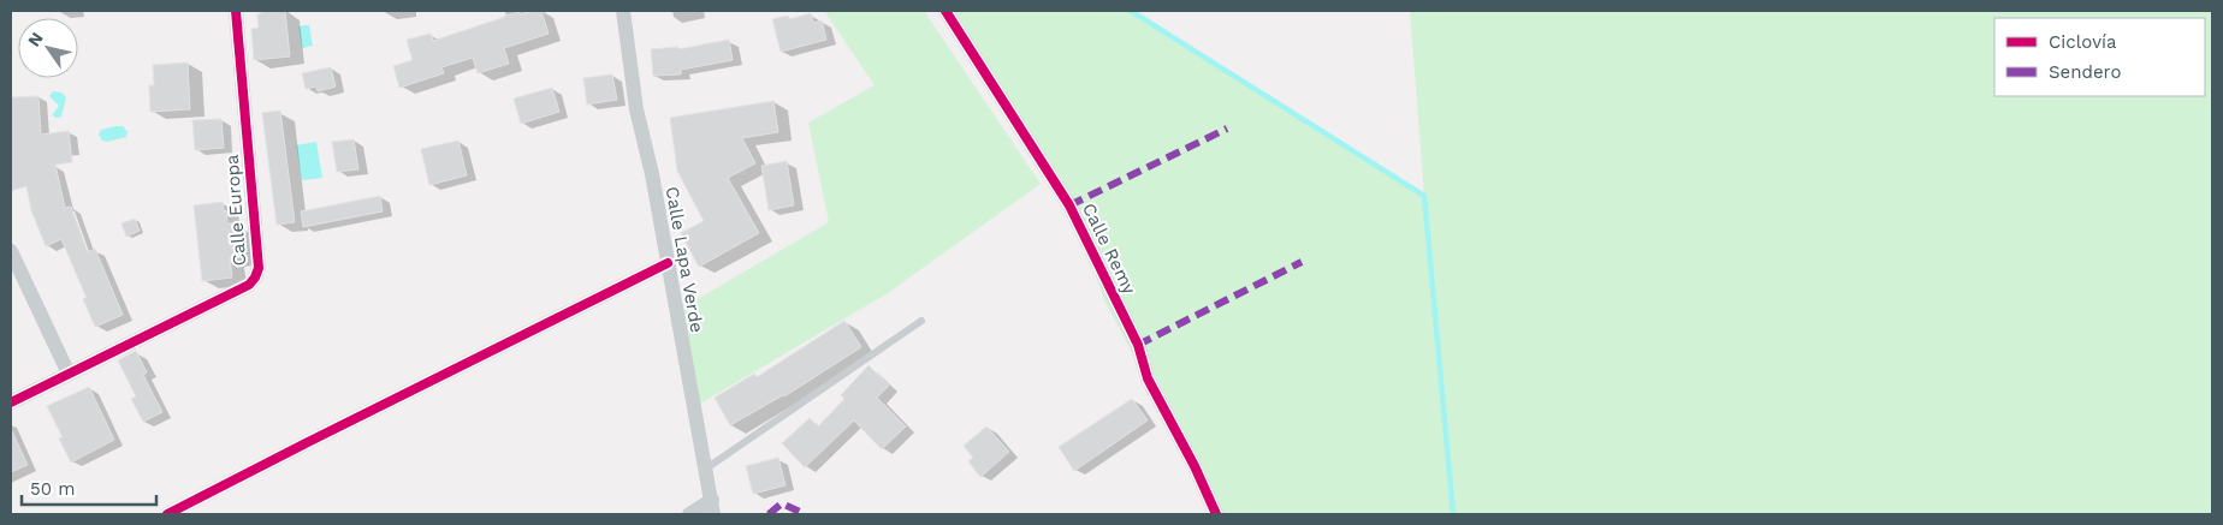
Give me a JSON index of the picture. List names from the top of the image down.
{
  "streets": {
    "street": ["Calle Europa", "Calle Remy", "Calle Lapa Verde"]
  },
  "legend": ["Ciclovía", "Sendero"],
  "scale_bar": "50 m",
  "north": "top left"
}
